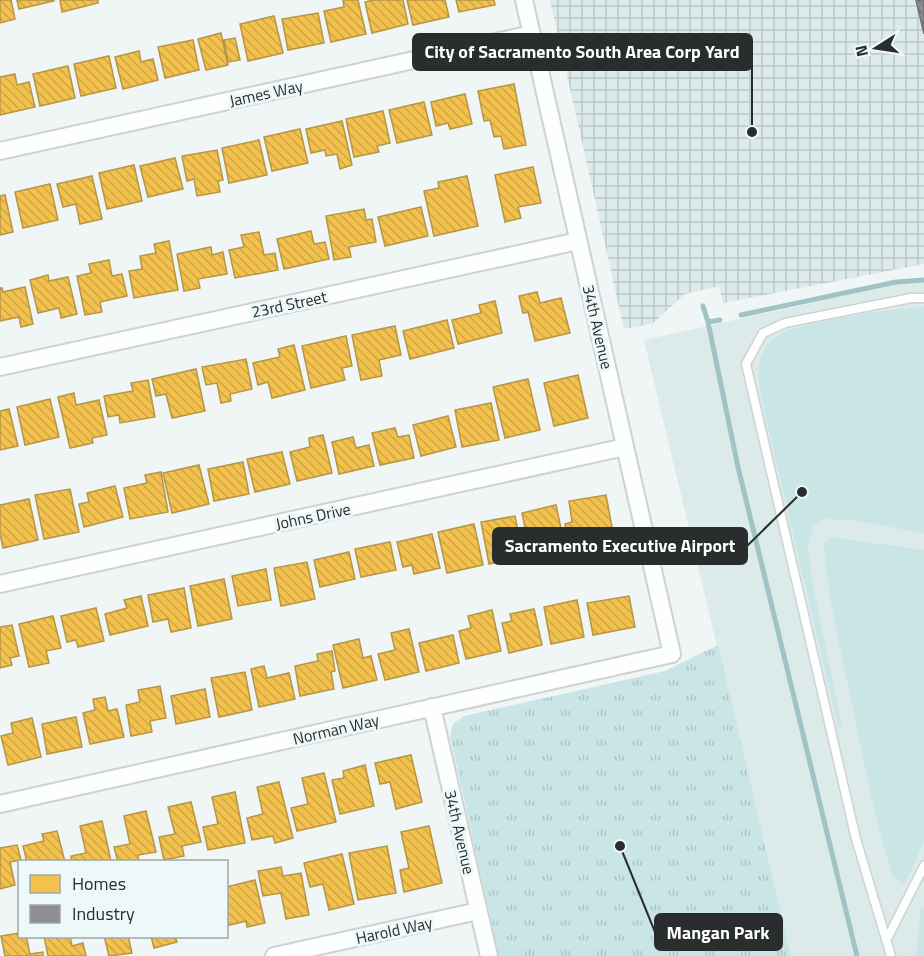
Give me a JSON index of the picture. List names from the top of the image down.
{
  "streets": {
    "street": [
      "James Way",
      "23rd Street",
      "34th Avenue",
      "Johns Drive",
      "Norman Way",
      "Harold Way"
    ]
  },
  "crossings": [
    ["James Way", "34th Avenue"],
    ["23rd Street", "34th Avenue"],
    ["34th Avenue", "Johns Drive"],
    ["34th Avenue", "Norman Way"],
    ["34th Avenue", "Harold Way"]
  ],
  "places": ["City of Sacramento South Area Corp Yard", "Sacramento Executive Airport", "Mangan Park"],
  "legend": ["Homes", "Industry"],
  "north": "left"
}
